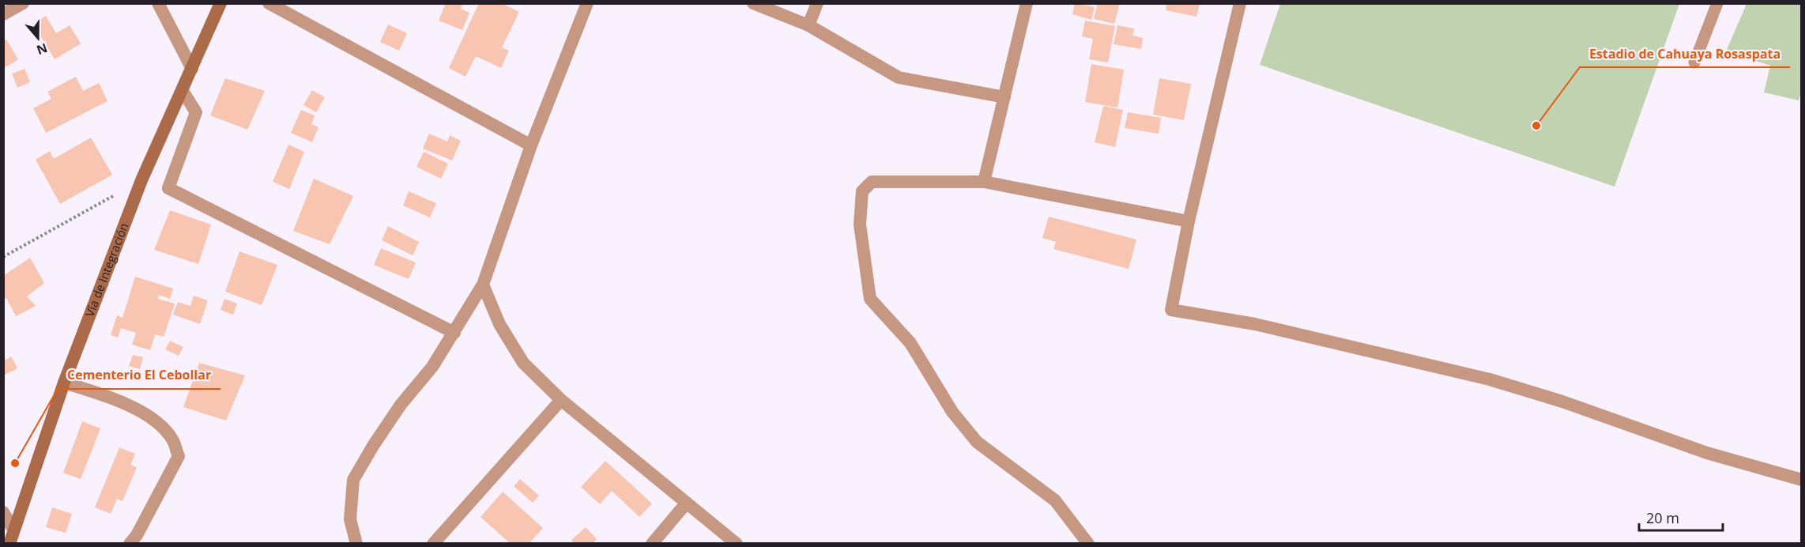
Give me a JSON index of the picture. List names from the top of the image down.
{
  "streets": {
    "main road": ["Vía de Integración"]
  },
  "places": ["Estadio de Cahuaya Rosaspata", "Cementerio El Cebollar"],
  "scale_bar": "20 m",
  "north": "bottom"
}
